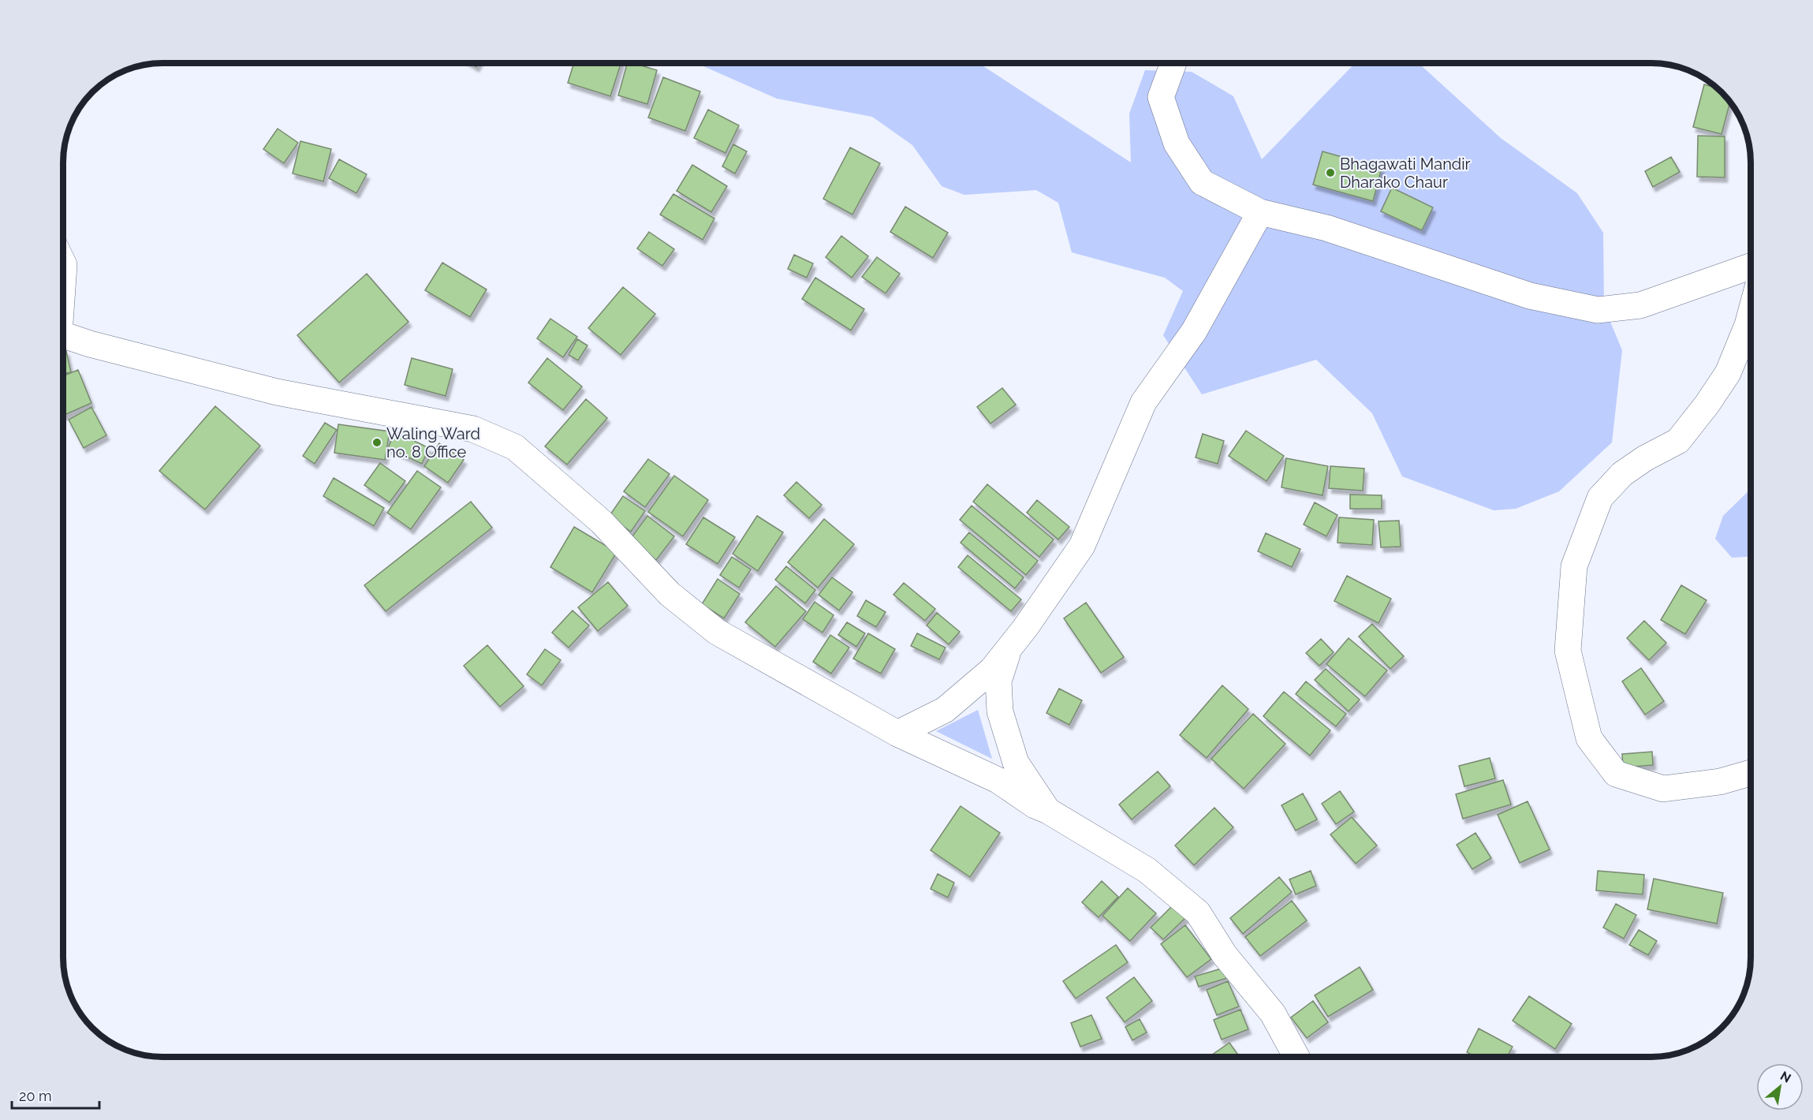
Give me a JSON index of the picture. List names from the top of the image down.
{
  "places": ["Bhagawati Mandir Dharako Chaur", "Waling Ward no. 8 Office"],
  "scale_bar": "20 m",
  "north": "top right"
}
